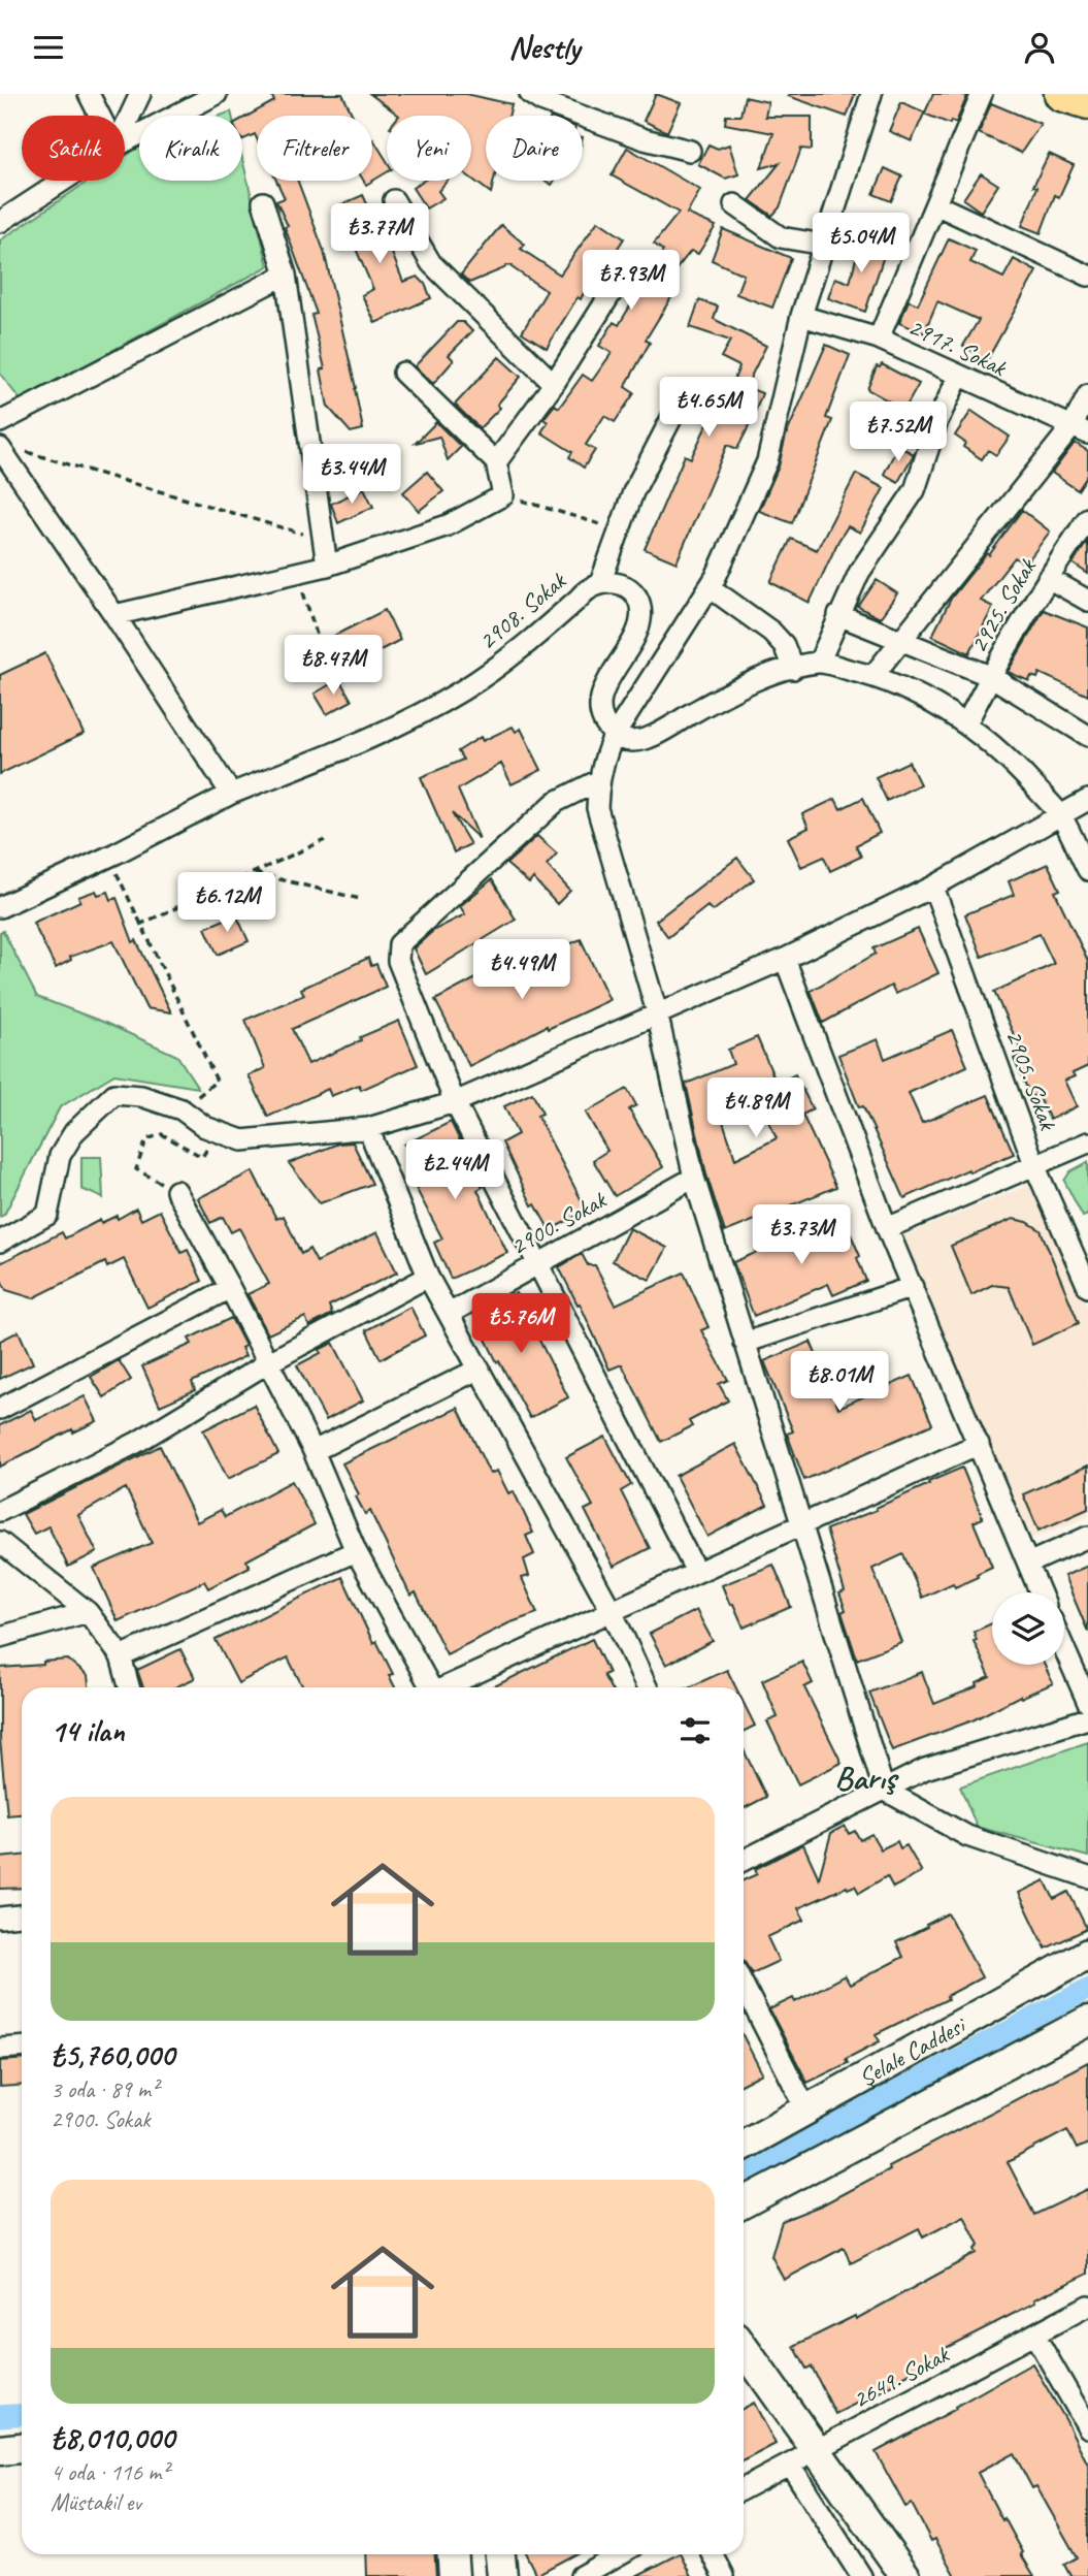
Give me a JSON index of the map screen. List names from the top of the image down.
{
  "streets": {
    "street": [
      "2917. Sokak",
      "2925. Sokak",
      "2908. Sokak",
      "2905. Sokak",
      "2900. Sokak",
      "Şelale Caddesi",
      "2649. Sokak"
    ]
  },
  "districts": ["Barış"],
  "page": {
    "header": "Nestly",
    "chip": [
      "Satılık",
      "Kiralık",
      "Filtreler",
      "Yeni",
      "Daire"
    ],
    "price": [
      "₺3.77M",
      "₺5.04M",
      "₺7.93M",
      "₺4.65M",
      "₺7.52M",
      "₺3.44M",
      "₺8.47M",
      "₺6.12M",
      "₺4.49M",
      "₺4.89M",
      "₺2.44M",
      "₺3.73M",
      "₺5.76M",
      "₺8.01M"
    ],
    "heading": "14 ilan",
    "list": [
      {
        "name": "₺5,760,000",
        "note": "3 oda · 89 m² · 2900. Sokak"
      },
      {
        "name": "₺8,010,000",
        "note": "4 oda · 116 m² · Müstakil ev"
      }
    ]
  }
}
